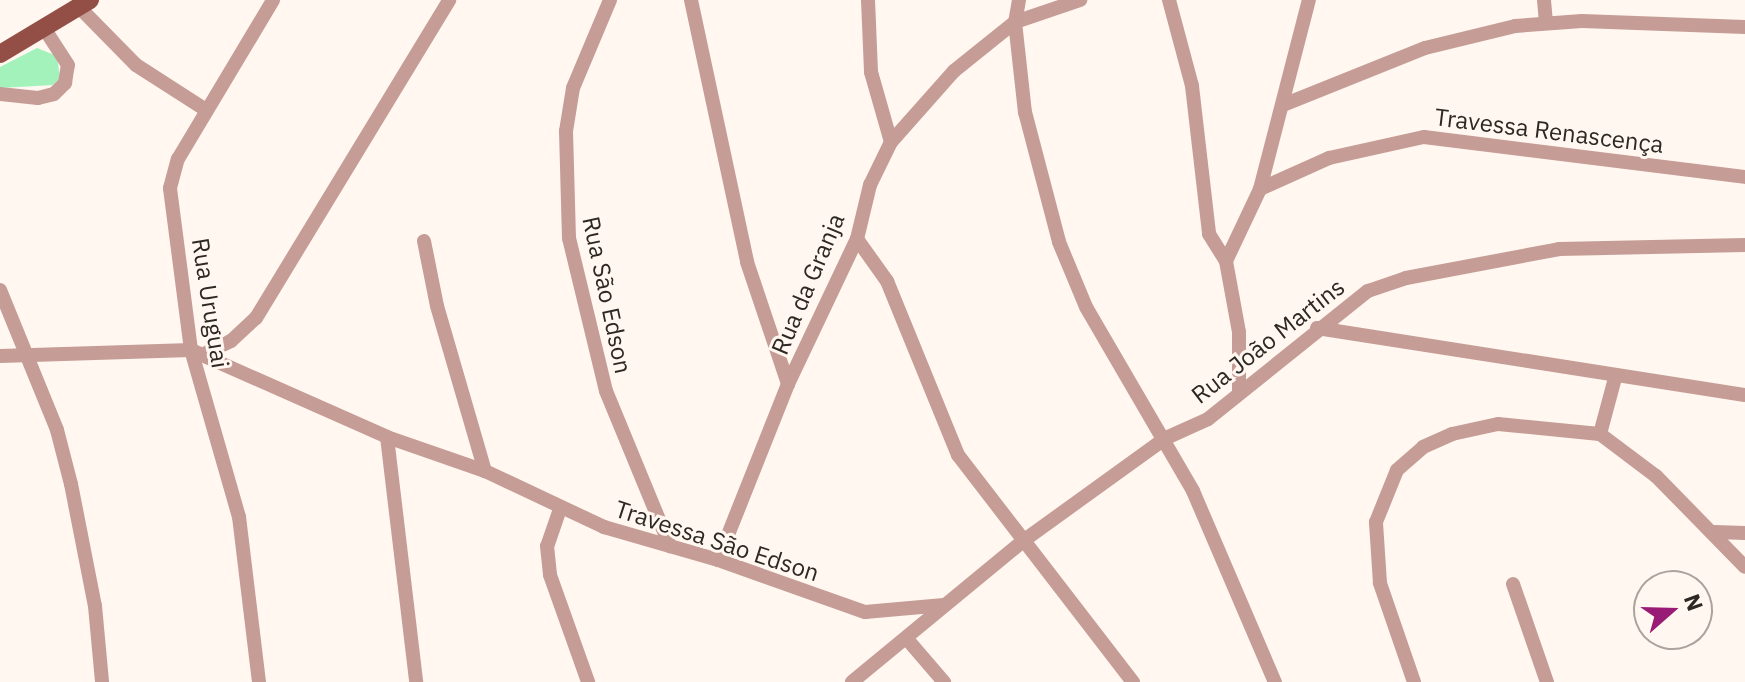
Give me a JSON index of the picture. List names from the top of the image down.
{
  "streets": {
    "street": [
      "Travessa Renascença",
      "Rua da Granja",
      "Rua São Edson",
      "Rua Uruguai",
      "Rua João Martins",
      "Travessa São Edson"
    ]
  },
  "crossings": [
    ["Rua da Granja", "Travessa São Edson"],
    ["Rua São Edson", "Travessa São Edson"],
    ["Rua Uruguai", "Travessa São Edson"],
    ["Rua João Martins", "Travessa São Edson"]
  ],
  "north": "right"
}
